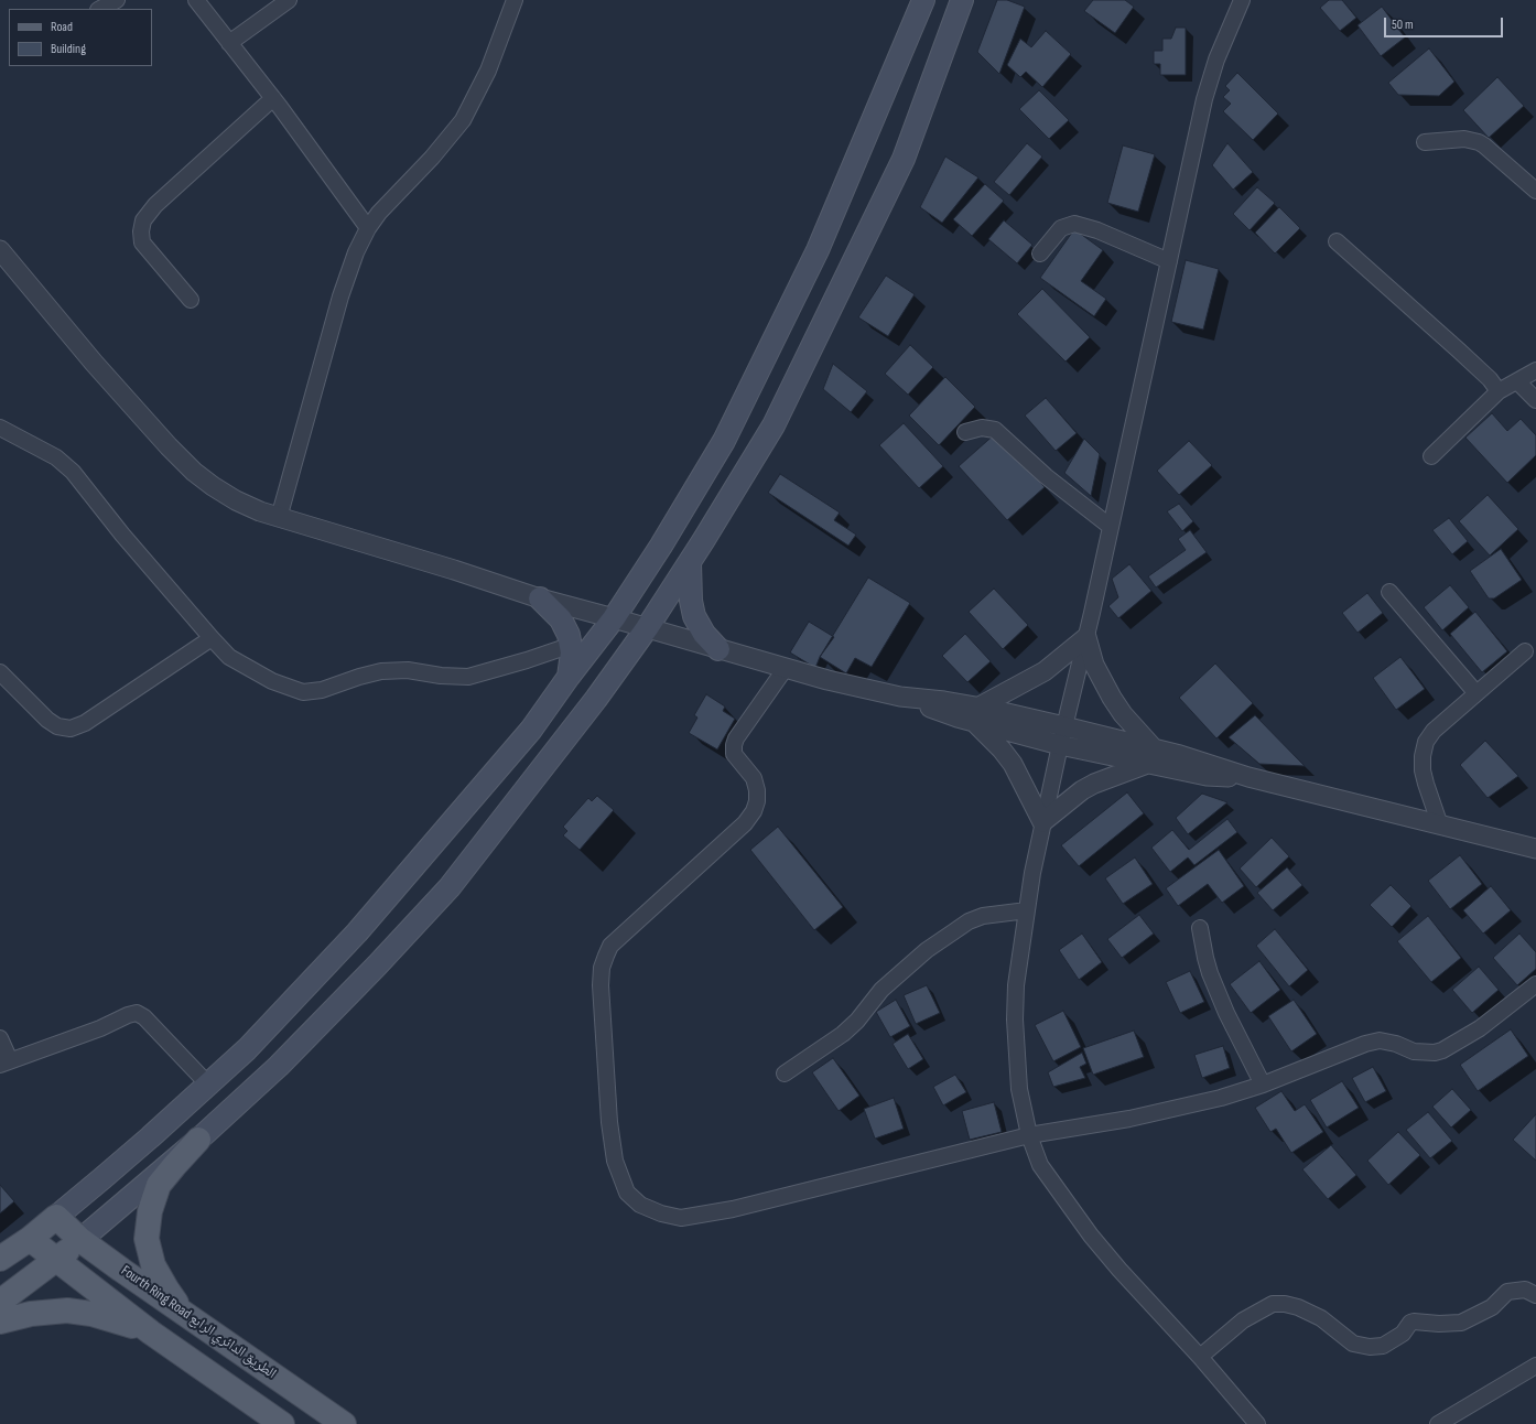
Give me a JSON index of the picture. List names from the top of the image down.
{
  "streets": {
    "main road": ["Fourth Ring Road الطريق الدائري الرابع"]
  },
  "legend": ["Road", "Building"],
  "scale_bar": "50 m"
}
